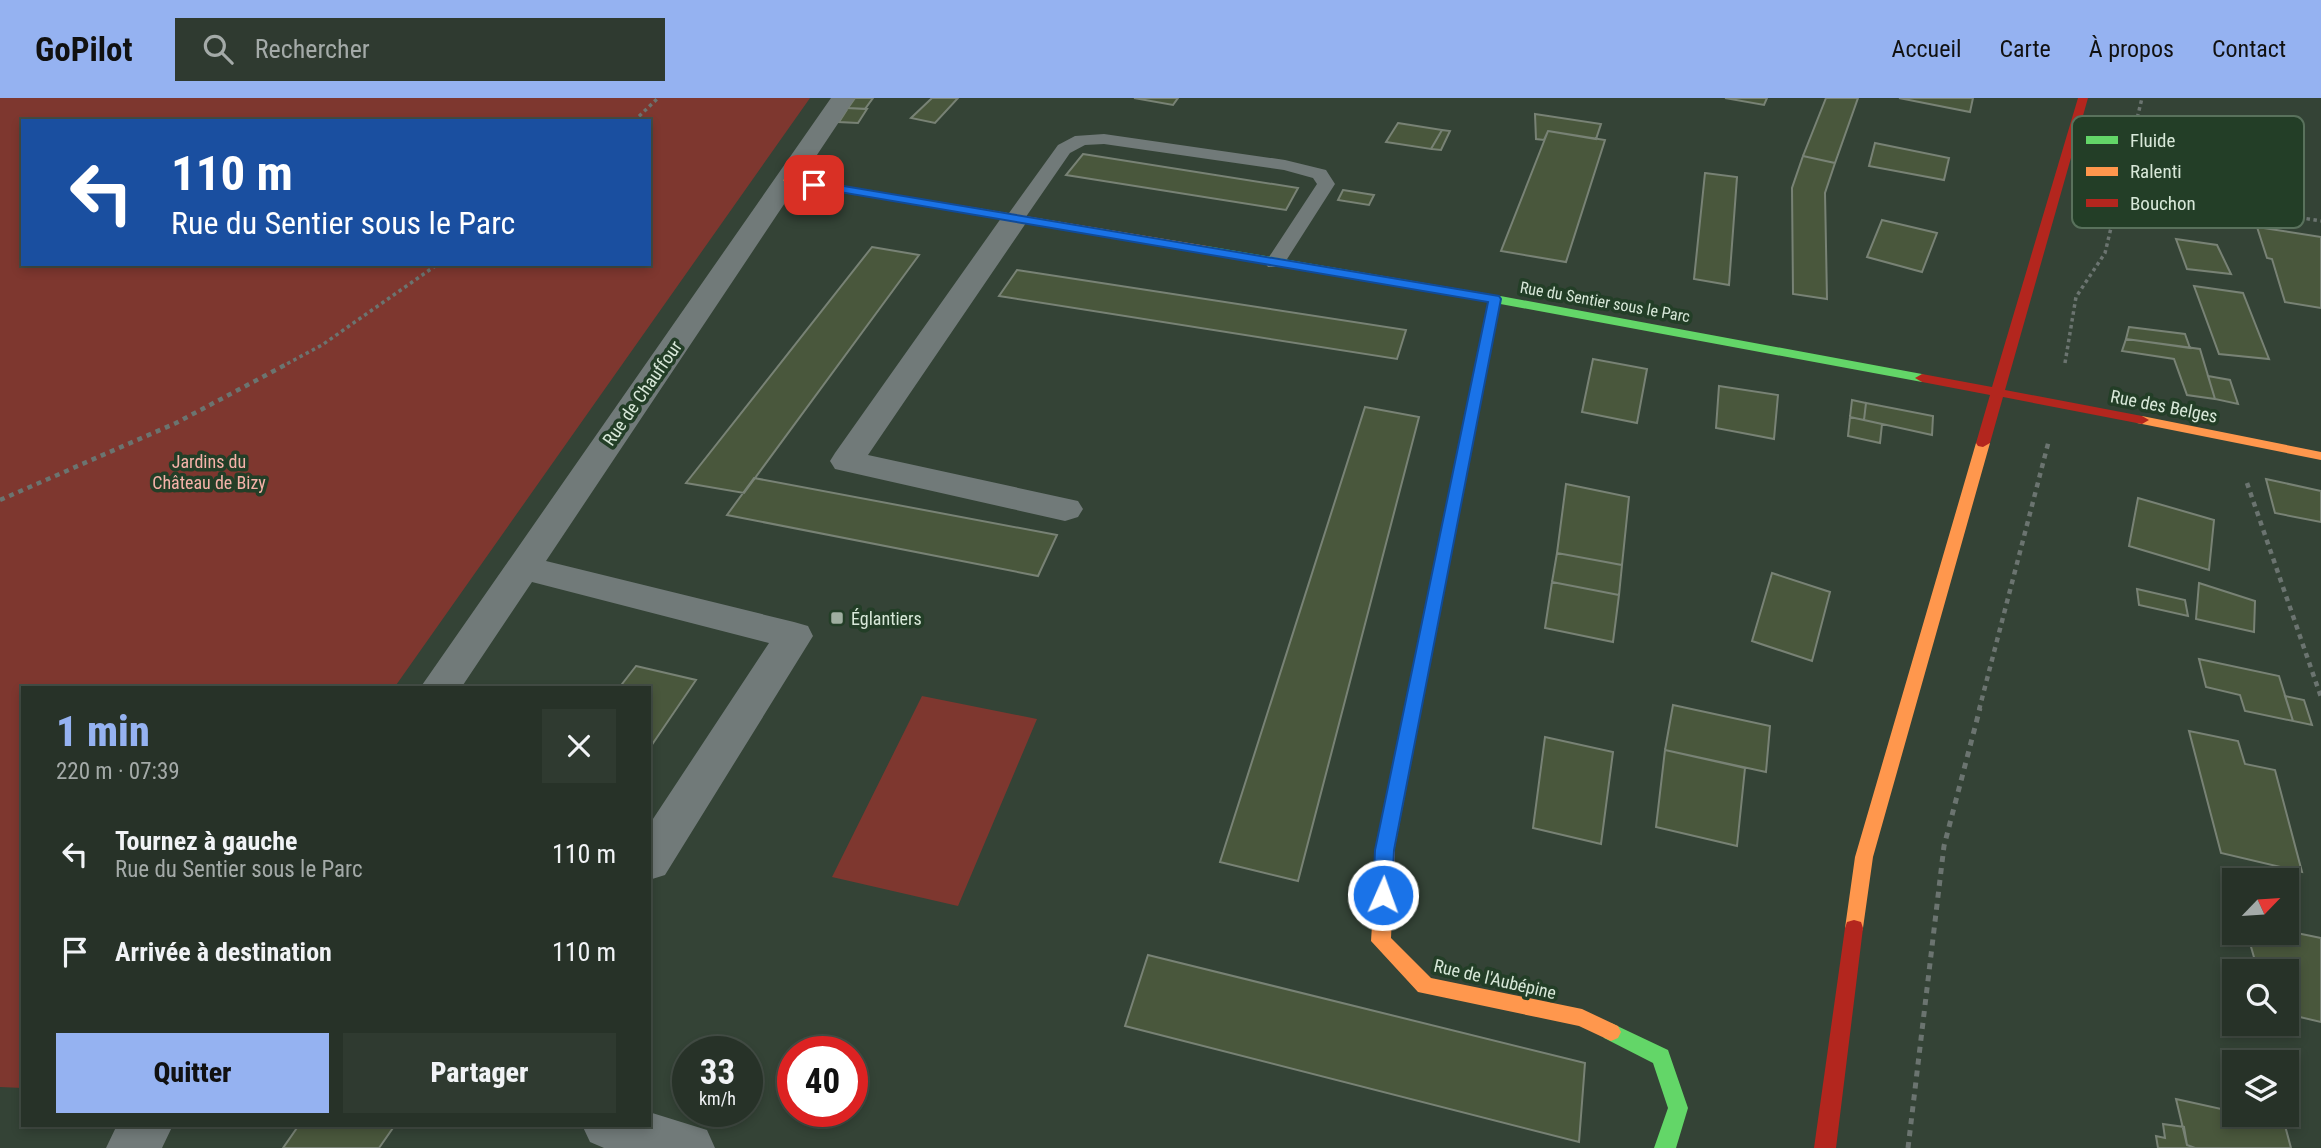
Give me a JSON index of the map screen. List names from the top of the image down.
{
  "streets": {
    "street": [
      "Rue du Sentier sous le Parc",
      "Rue de Chauffour",
      "Rue des Belges",
      "Rue de l'Aubépine"
    ]
  },
  "crossings": [
    ["Rue du Sentier sous le Parc", "Rue de Chauffour"],
    ["Rue du Sentier sous le Parc", "Rue des Belges"],
    ["Rue du Sentier sous le Parc", "Rue de l'Aubépine"]
  ],
  "parks": ["Jardins du Château de Bizy"],
  "places": {
    "transit": ["Églantiers"]
  },
  "legend": ["Fluide", "Ralenti", "Bouchon"],
  "north": "top right",
  "page": {
    "header": "GoPilot",
    "search": "Rechercher",
    "nav": [
      "Accueil",
      "Carte",
      "À propos",
      "Contact"
    ],
    "turn": ["110 m", "Rue du Sentier sous le Parc"],
    "heading": ["1 min", "220 m · 07:39"],
    "list": [
      {
        "name": "Tournez à gauche",
        "note": "Rue du Sentier sous le Parc",
        "value": "110 m"
      },
      {
        "name": "Arrivée à destination",
        "value": "110 m"
      }
    ],
    "buttons": ["Quitter", "Partager"],
    "speed": "33 km/h",
    "limit": "40"
  }
}
